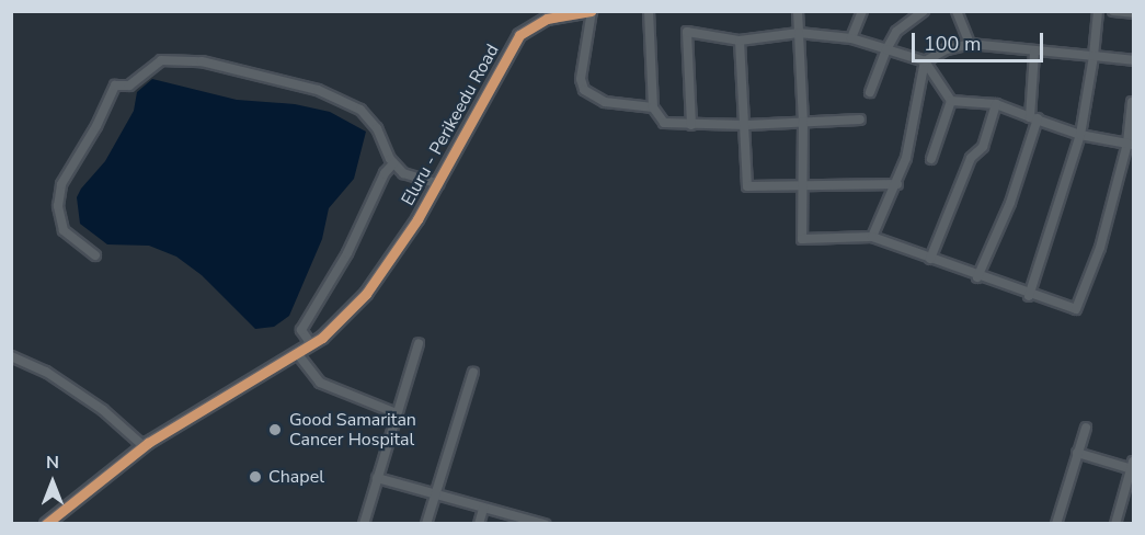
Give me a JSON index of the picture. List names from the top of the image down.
{
  "streets": {
    "main road": ["Eluru - Perikeedu Road"]
  },
  "places": ["Good Samaritan Cancer Hospital", "Chapel"],
  "scale_bar": "100 m",
  "north": "top"
}
